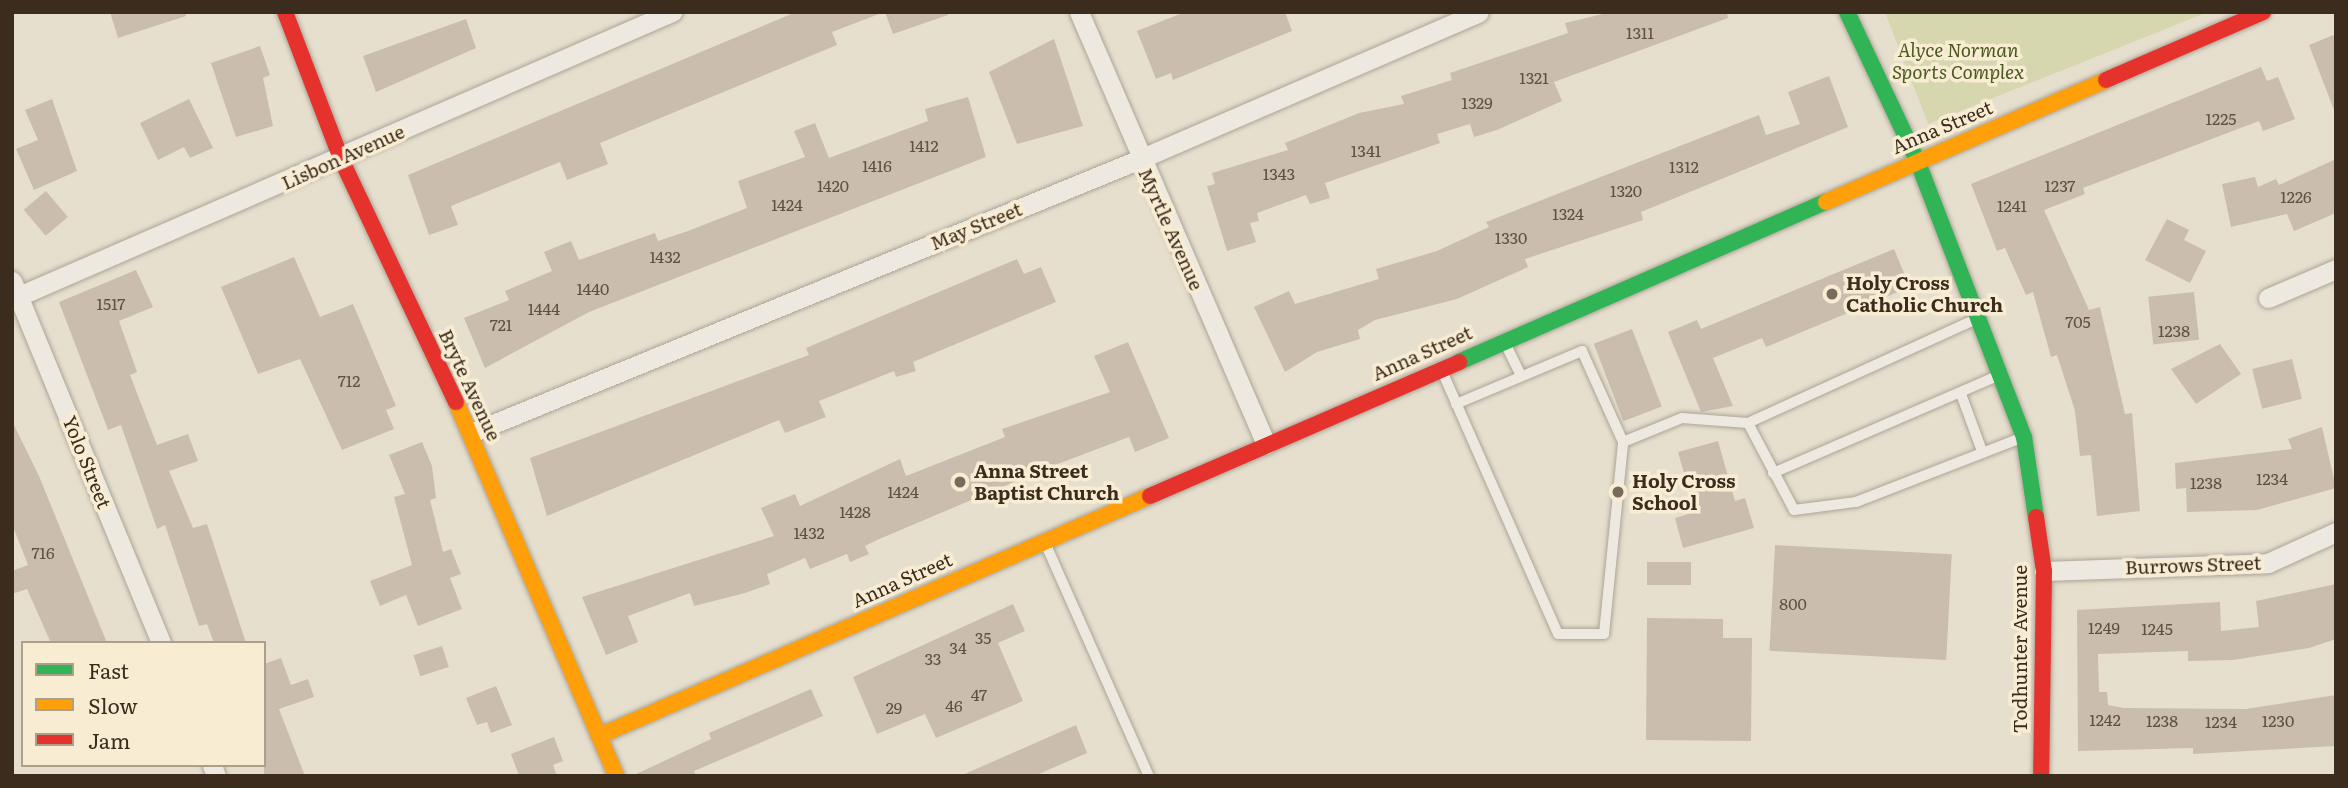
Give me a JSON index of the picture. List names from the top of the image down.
{
  "streets": {
    "street": [
      "Anna Street",
      "Lisbon Avenue",
      "May Street",
      "Myrtle Avenue",
      "Bryte Avenue",
      "Yolo Street",
      "Burrows Street",
      "Todhunter Avenue"
    ]
  },
  "crossings": [
    ["Anna Street", "Myrtle Avenue"],
    ["Anna Street", "Bryte Avenue"],
    ["Anna Street", "Todhunter Avenue"],
    ["Lisbon Avenue", "Bryte Avenue"],
    ["Lisbon Avenue", "Yolo Street"],
    ["May Street", "Myrtle Avenue"],
    ["May Street", "Bryte Avenue"],
    ["Burrows Street", "Todhunter Avenue"]
  ],
  "parks": ["Alyce Norman Sports Complex"],
  "places": ["Holy Cross Catholic Church", "Anna Street Baptist Church", "Holy Cross School"],
  "house_numbers": [
    "1311",
    "1321",
    "1329",
    "1225",
    "1412",
    "1341",
    "1416",
    "1312",
    "1343",
    "1420",
    "1237",
    "1320",
    "1226",
    "1424",
    "1241",
    "1324",
    "1330",
    "1432",
    "1440",
    "1517",
    "1444",
    "705",
    "721",
    "1238",
    "712",
    "1234",
    "1238",
    "1424",
    "1428",
    "1432",
    "716",
    "800",
    "1249",
    "1245",
    "35",
    "34",
    "33",
    "47",
    "46",
    "29",
    "1242",
    "1238",
    "1230",
    "1234"
  ],
  "legend": ["Fast", "Slow", "Jam"]
}
